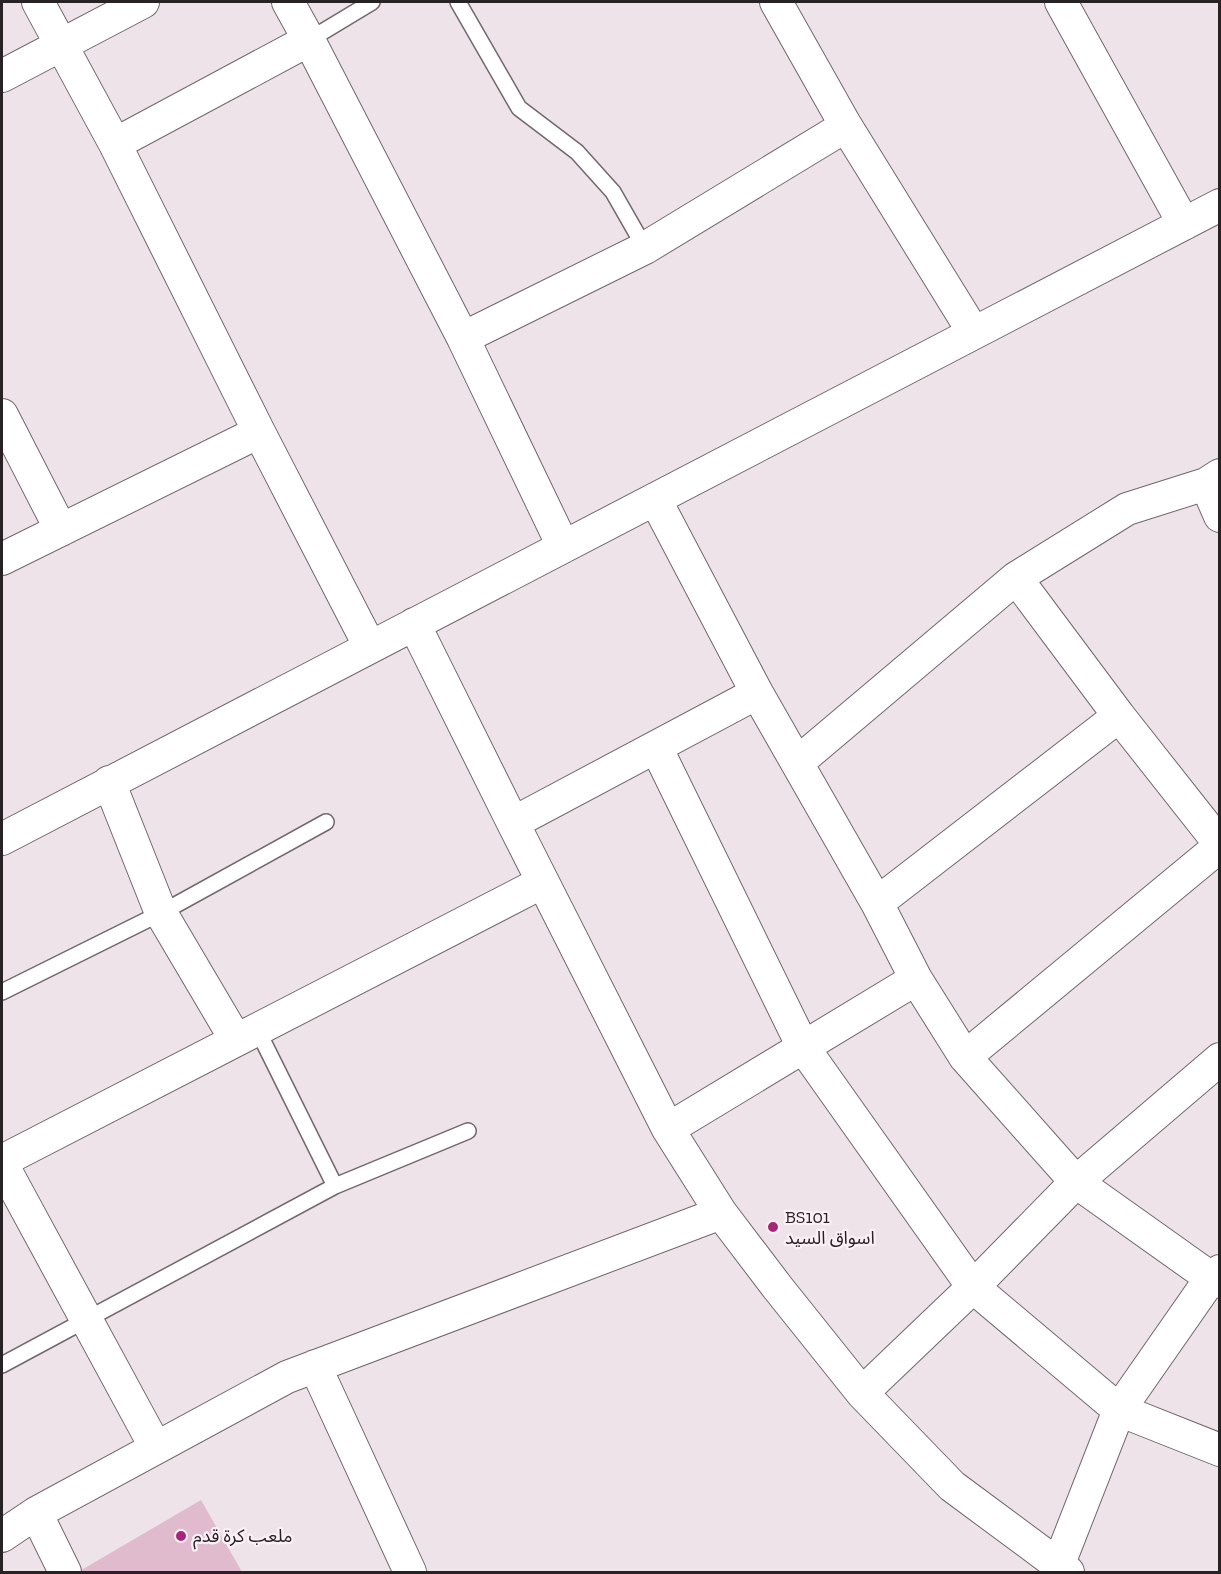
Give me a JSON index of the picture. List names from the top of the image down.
{
  "places": ["BS101 اسواق السيد", "ملعب كرة قدم"]
}
